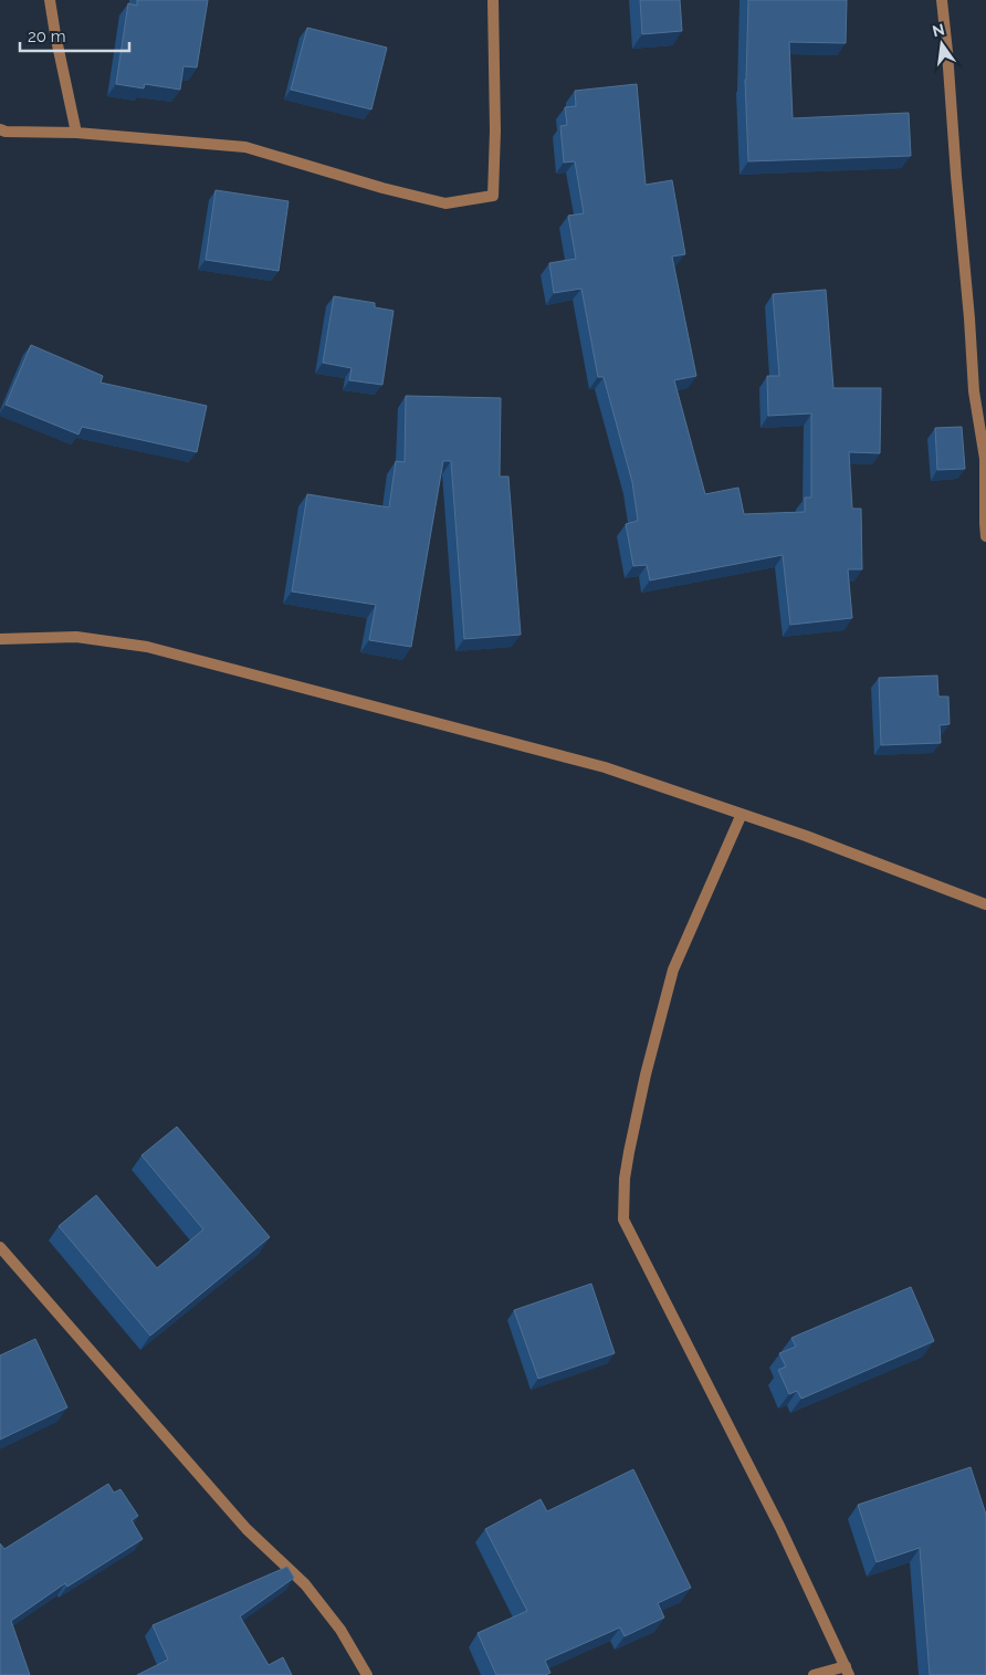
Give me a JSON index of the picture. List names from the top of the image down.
{
  "scale_bar": "20 m",
  "north": "top"
}
